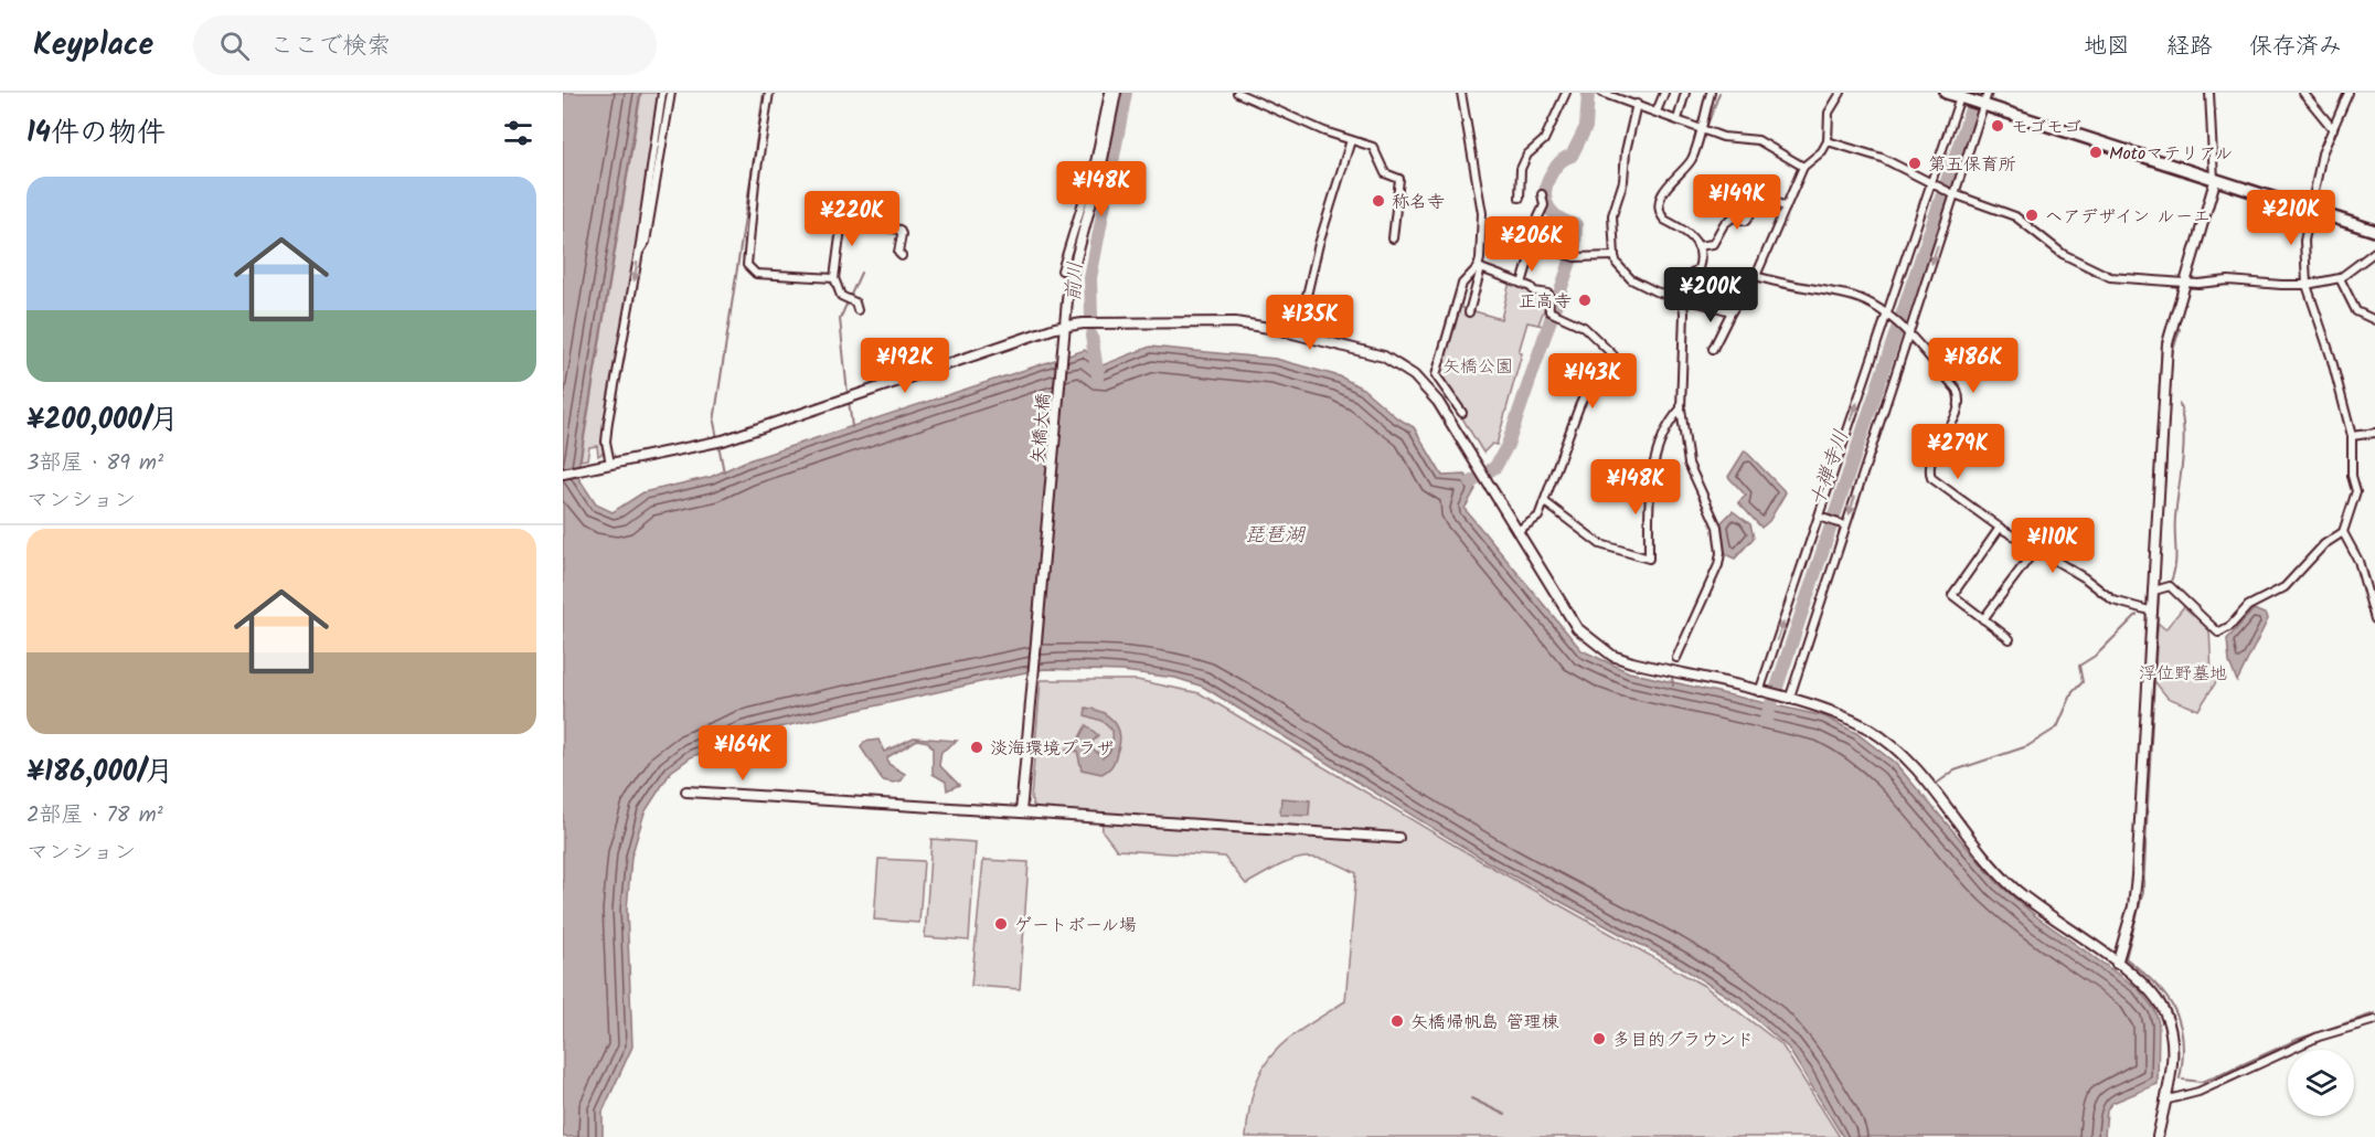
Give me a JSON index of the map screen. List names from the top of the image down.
{
  "streets": {
    "street": ["矢橋大橋"]
  },
  "water": ["前川", "十禅寺川", "琵琶湖"],
  "parks": ["矢橋公園", "浮位野墓地"],
  "places": [
    "モゴモゴ",
    "Motoマテリアル",
    "第五保育所",
    "称名寺",
    "ヘアデザイン ルーエ",
    "正高寺",
    "淡海環境プラザ",
    "ゲートボール場",
    "矢橋帰帆島 管理棟",
    "多目的グラウンド"
  ],
  "page": {
    "header": "Keyplace",
    "search": "ここで検索",
    "nav": ["地図", "経路", "保存済み"],
    "heading": "14件の物件",
    "price": [
      "¥148K",
      "¥149K",
      "¥210K",
      "¥220K",
      "¥206K",
      "¥200K",
      "¥135K",
      "¥192K",
      "¥186K",
      "¥143K",
      "¥279K",
      "¥148K",
      "¥110K",
      "¥164K"
    ],
    "list": [
      {
        "name": "¥200,000/月",
        "note": "3部屋 · 89 m² · マンション"
      },
      {
        "name": "¥186,000/月",
        "note": "2部屋 · 78 m² · マンション"
      }
    ]
  }
}
